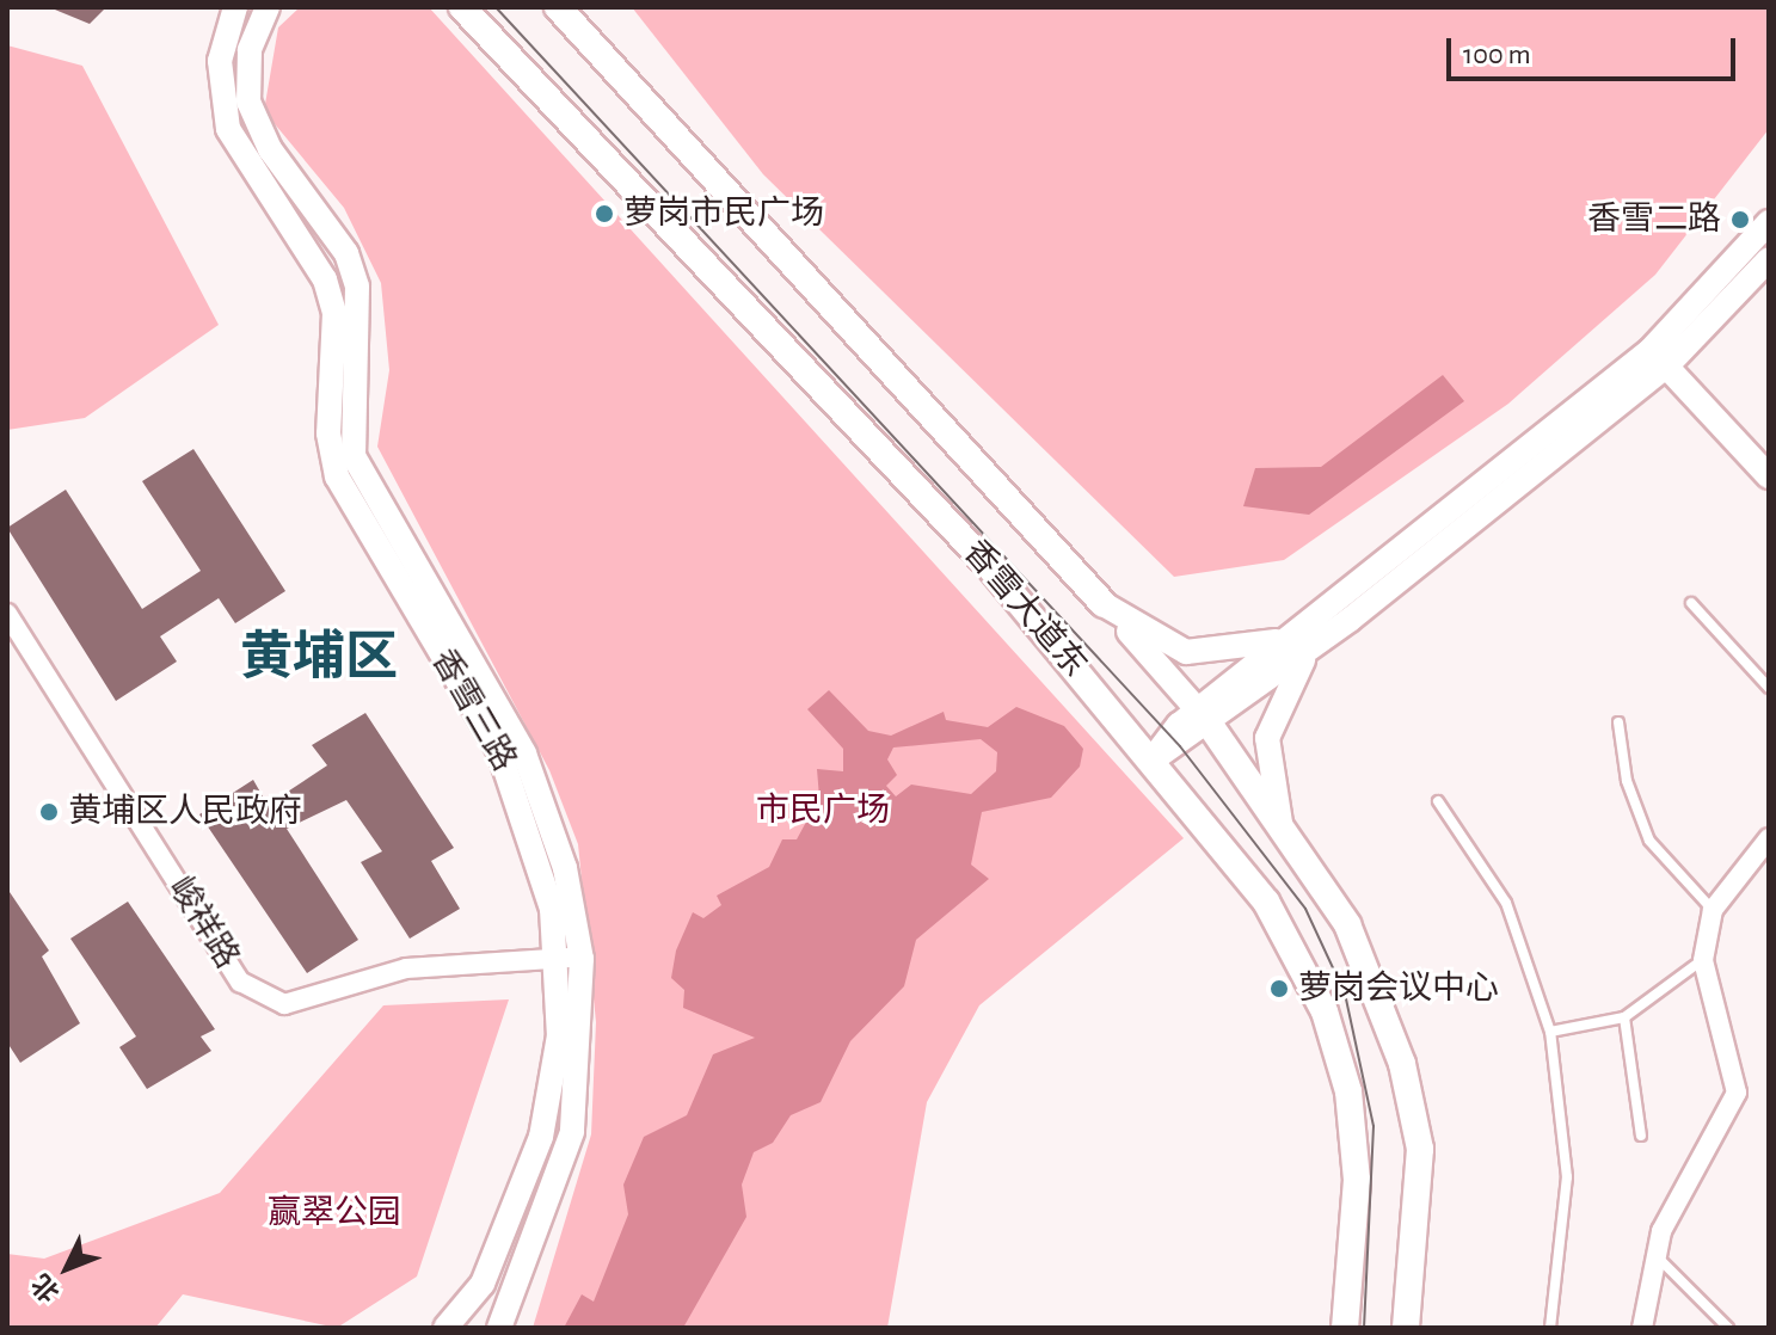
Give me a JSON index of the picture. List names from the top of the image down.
{
  "streets": {
    "main road": ["香雪大道东"],
    "street": ["香雪三路", "峻祥路"]
  },
  "crossings": [
    ["香雪三路", "峻祥路"]
  ],
  "districts": ["黄埔区"],
  "parks": ["市民广场", "赢翠公园"],
  "places": [
    "萝岗市民广场",
    "香雪二路",
    "黄埔区人民政府",
    "萝岗会议中心"
  ],
  "scale_bar": "100 m",
  "north": "bottom left"
}
